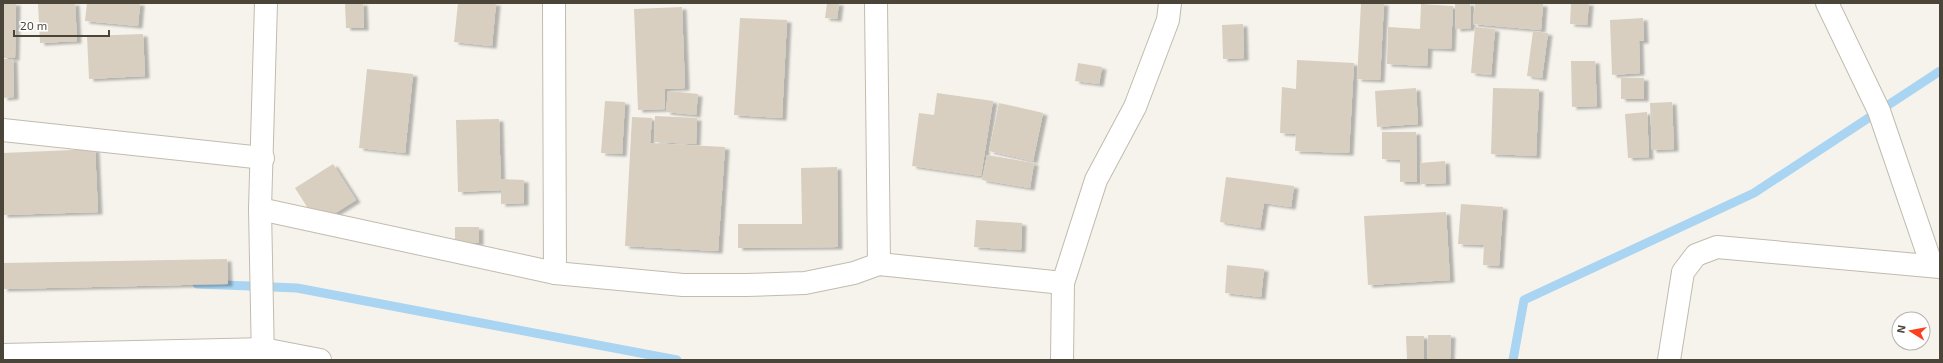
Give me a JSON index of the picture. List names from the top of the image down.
{
  "scale_bar": "20 m",
  "north": "left"
}
